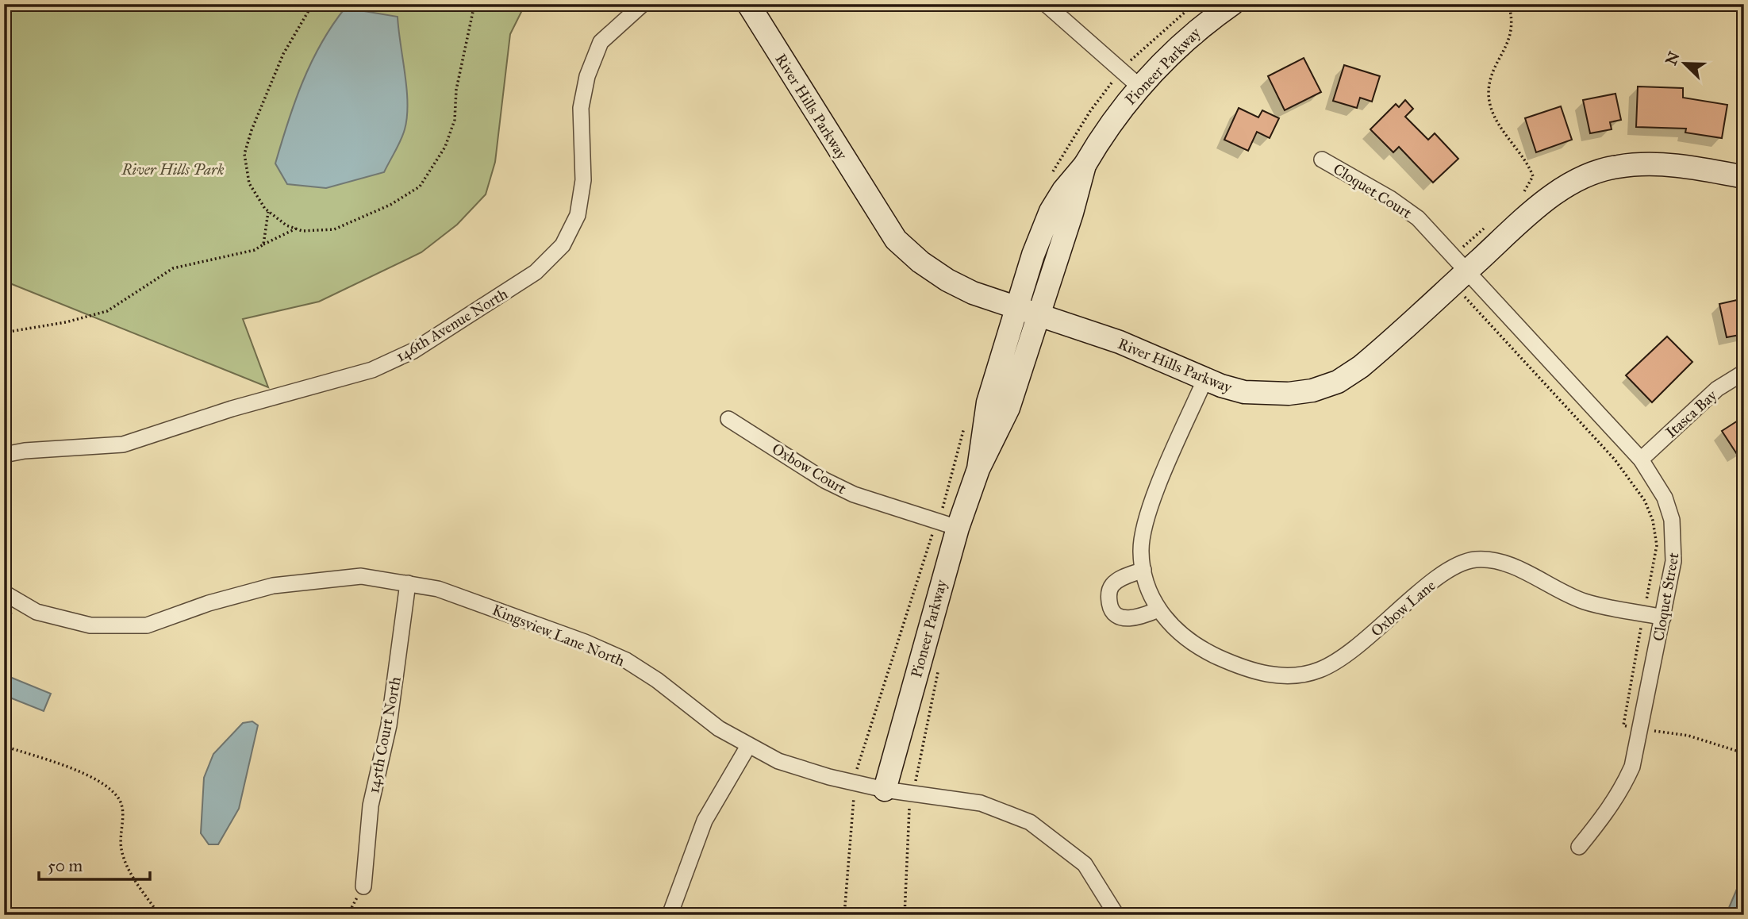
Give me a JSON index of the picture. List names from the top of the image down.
{
  "streets": {
    "street": [
      "Pioneer Parkway",
      "River Hills Parkway",
      "Cloquet Court",
      "146th Avenue North",
      "Itasca Bay",
      "Oxbow Court",
      "Cloquet Street",
      "Oxbow Lane",
      "Kingsview Lane North",
      "145th Court North"
    ]
  },
  "crossings": [
    ["Pioneer Parkway", "River Hills Parkway"],
    ["Pioneer Parkway", "Oxbow Court"],
    ["Pioneer Parkway", "Kingsview Lane North"],
    ["River Hills Parkway", "Cloquet Court"],
    ["River Hills Parkway", "Cloquet Street"],
    ["River Hills Parkway", "Oxbow Lane"],
    ["Cloquet Court", "Cloquet Street"],
    ["Itasca Bay", "Cloquet Street"],
    ["Cloquet Street", "Oxbow Lane"],
    ["Kingsview Lane North", "145th Court North"]
  ],
  "parks": ["River Hills Park"],
  "scale_bar": "50 m",
  "north": "top left"
}
